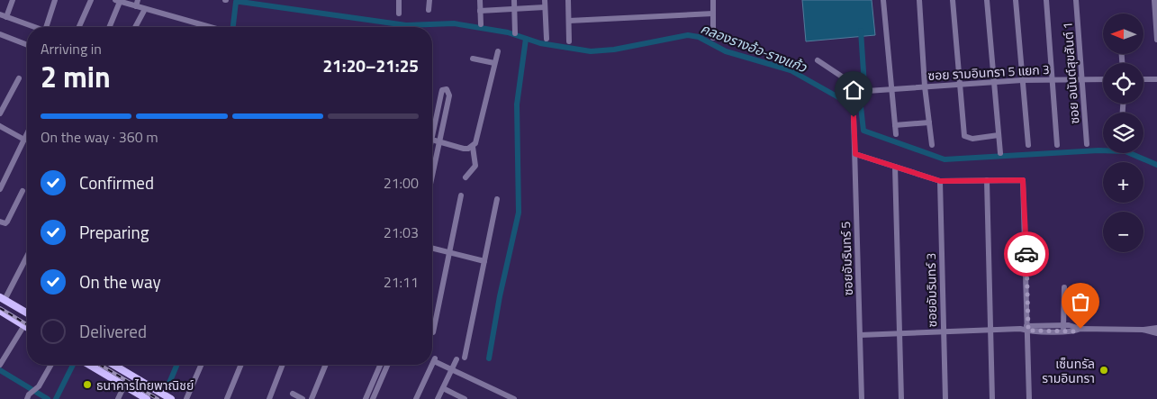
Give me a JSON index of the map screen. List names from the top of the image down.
{
  "streets": {
    "street": [
      "ซอย รามอินทรา 5 แยก 3",
      "ซอย อนันต์สุขสันต์ 1",
      "ซอยอัมรินทร์ 5",
      "ซอยอัมรินทร์ 3"
    ]
  },
  "crossings": [
    ["ซอย รามอินทรา 5 แยก 3", "ซอย อนันต์สุขสันต์ 1"]
  ],
  "water": ["คลองรางอ้อ-รางแก้ว"],
  "places": ["เซ็นทรัล รามอินทรา", "ธนาคารไทยพาณิชย์"],
  "north": "left",
  "page": {
    "map_buttons": ["+", "−"],
    "heading": ["2 min", "Arriving in", "21:20–21:25"],
    "bar": "On the way · 360 m",
    "list": [
      ["Confirmed", "21:00"],
      ["Preparing", "21:03"],
      ["On the way", "21:11"],
      "Delivered"
    ]
  }
}
